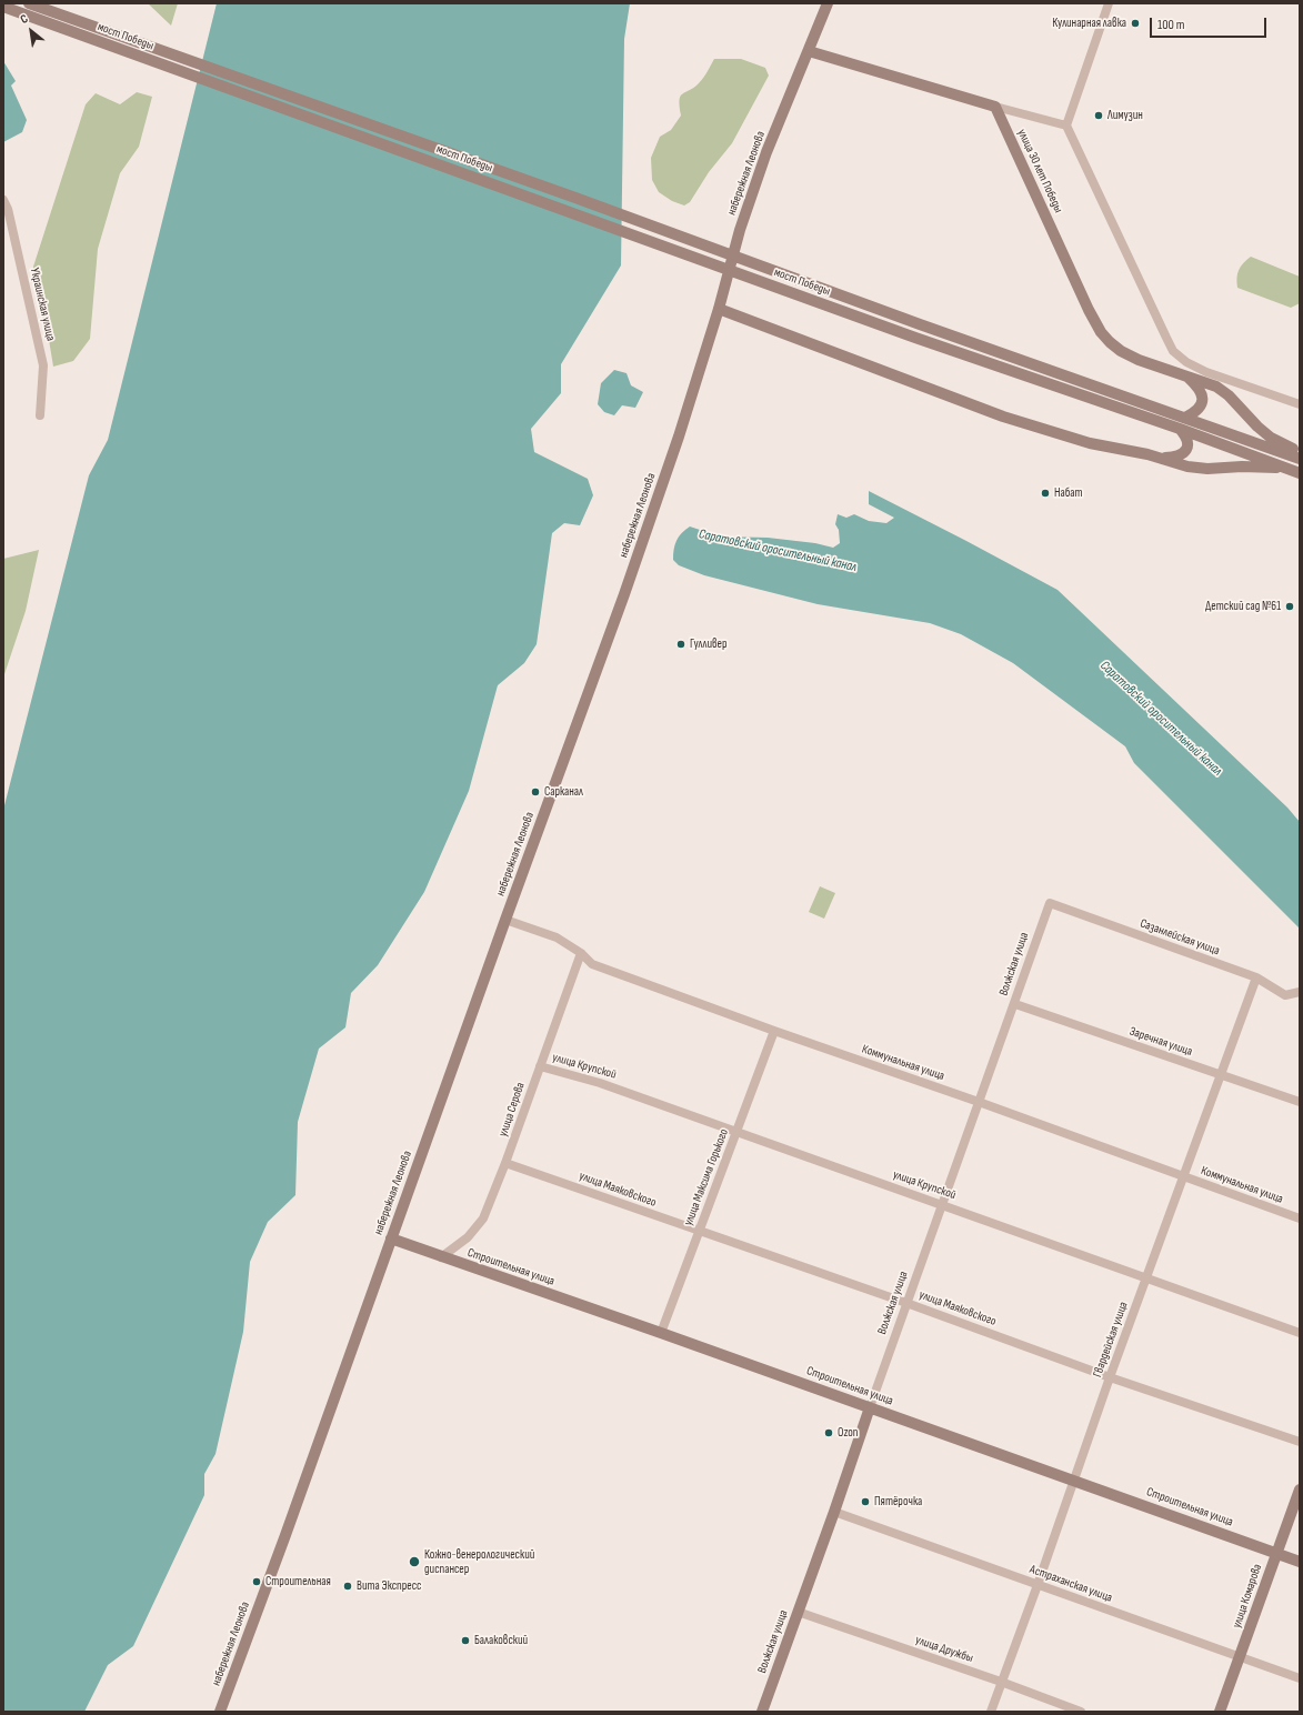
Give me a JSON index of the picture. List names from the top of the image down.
{
  "streets": {
    "main road": [
      "мост Победы",
      "улица 30 лет Победы",
      "набережная Леонова",
      "Волжская улица",
      "Строительная улица",
      "улица Комарова"
    ],
    "street": [
      "Украинская улица",
      "Сазанлейская улица",
      "Заречная улица",
      "Коммунальная улица",
      "улица Крупской",
      "улица Серова",
      "улица Максима Горького",
      "улица Маяковского",
      "Гвардейская улица",
      "Астраханская улица",
      "улица Дружбы"
    ]
  },
  "crossings": [
    ["набережная Леонова", "Коммунальная улица"],
    ["набережная Леонова", "Строительная улица"],
    ["Сазанлейская улица", "Волжская улица"],
    ["Сазанлейская улица", "Гвардейская улица"],
    ["Волжская улица", "Заречная улица"],
    ["Волжская улица", "Коммунальная улица"],
    ["Волжская улица", "улица Крупской"],
    ["Волжская улица", "улица Маяковского"],
    ["Волжская улица", "Строительная улица"],
    ["Волжская улица", "Астраханская улица"],
    ["Волжская улица", "улица Дружбы"],
    ["Заречная улица", "Гвардейская улица"],
    ["Коммунальная улица", "улица Серова"],
    ["Коммунальная улица", "улица Максима Горького"],
    ["Коммунальная улица", "Гвардейская улица"],
    ["улица Крупской", "улица Серова"],
    ["улица Крупской", "улица Максима Горького"],
    ["улица Крупской", "Гвардейская улица"],
    ["улица Серова", "улица Маяковского"],
    ["улица Серова", "Строительная улица"],
    ["улица Максима Горького", "улица Маяковского"],
    ["улица Максима Горького", "Строительная улица"],
    ["улица Маяковского", "Гвардейская улица"],
    ["Строительная улица", "Гвардейская улица"],
    ["Строительная улица", "улица Комарова"],
    ["Гвардейская улица", "Астраханская улица"],
    ["Гвардейская улица", "улица Дружбы"],
    ["Астраханская улица", "улица Комарова"]
  ],
  "water": ["Саратовский оросительный канал"],
  "places": [
    "Кулинарная лавка",
    "Лимузин",
    "Набат",
    "Детский сад №61",
    "Гулливер",
    "Сарканал",
    "Ozon",
    "Пятёрочка",
    "Кожно-венерологический диспансер",
    "Строительная",
    "Вита Экспресс",
    "Балаковский"
  ],
  "scale_bar": "100 m",
  "north": "top left"
}
